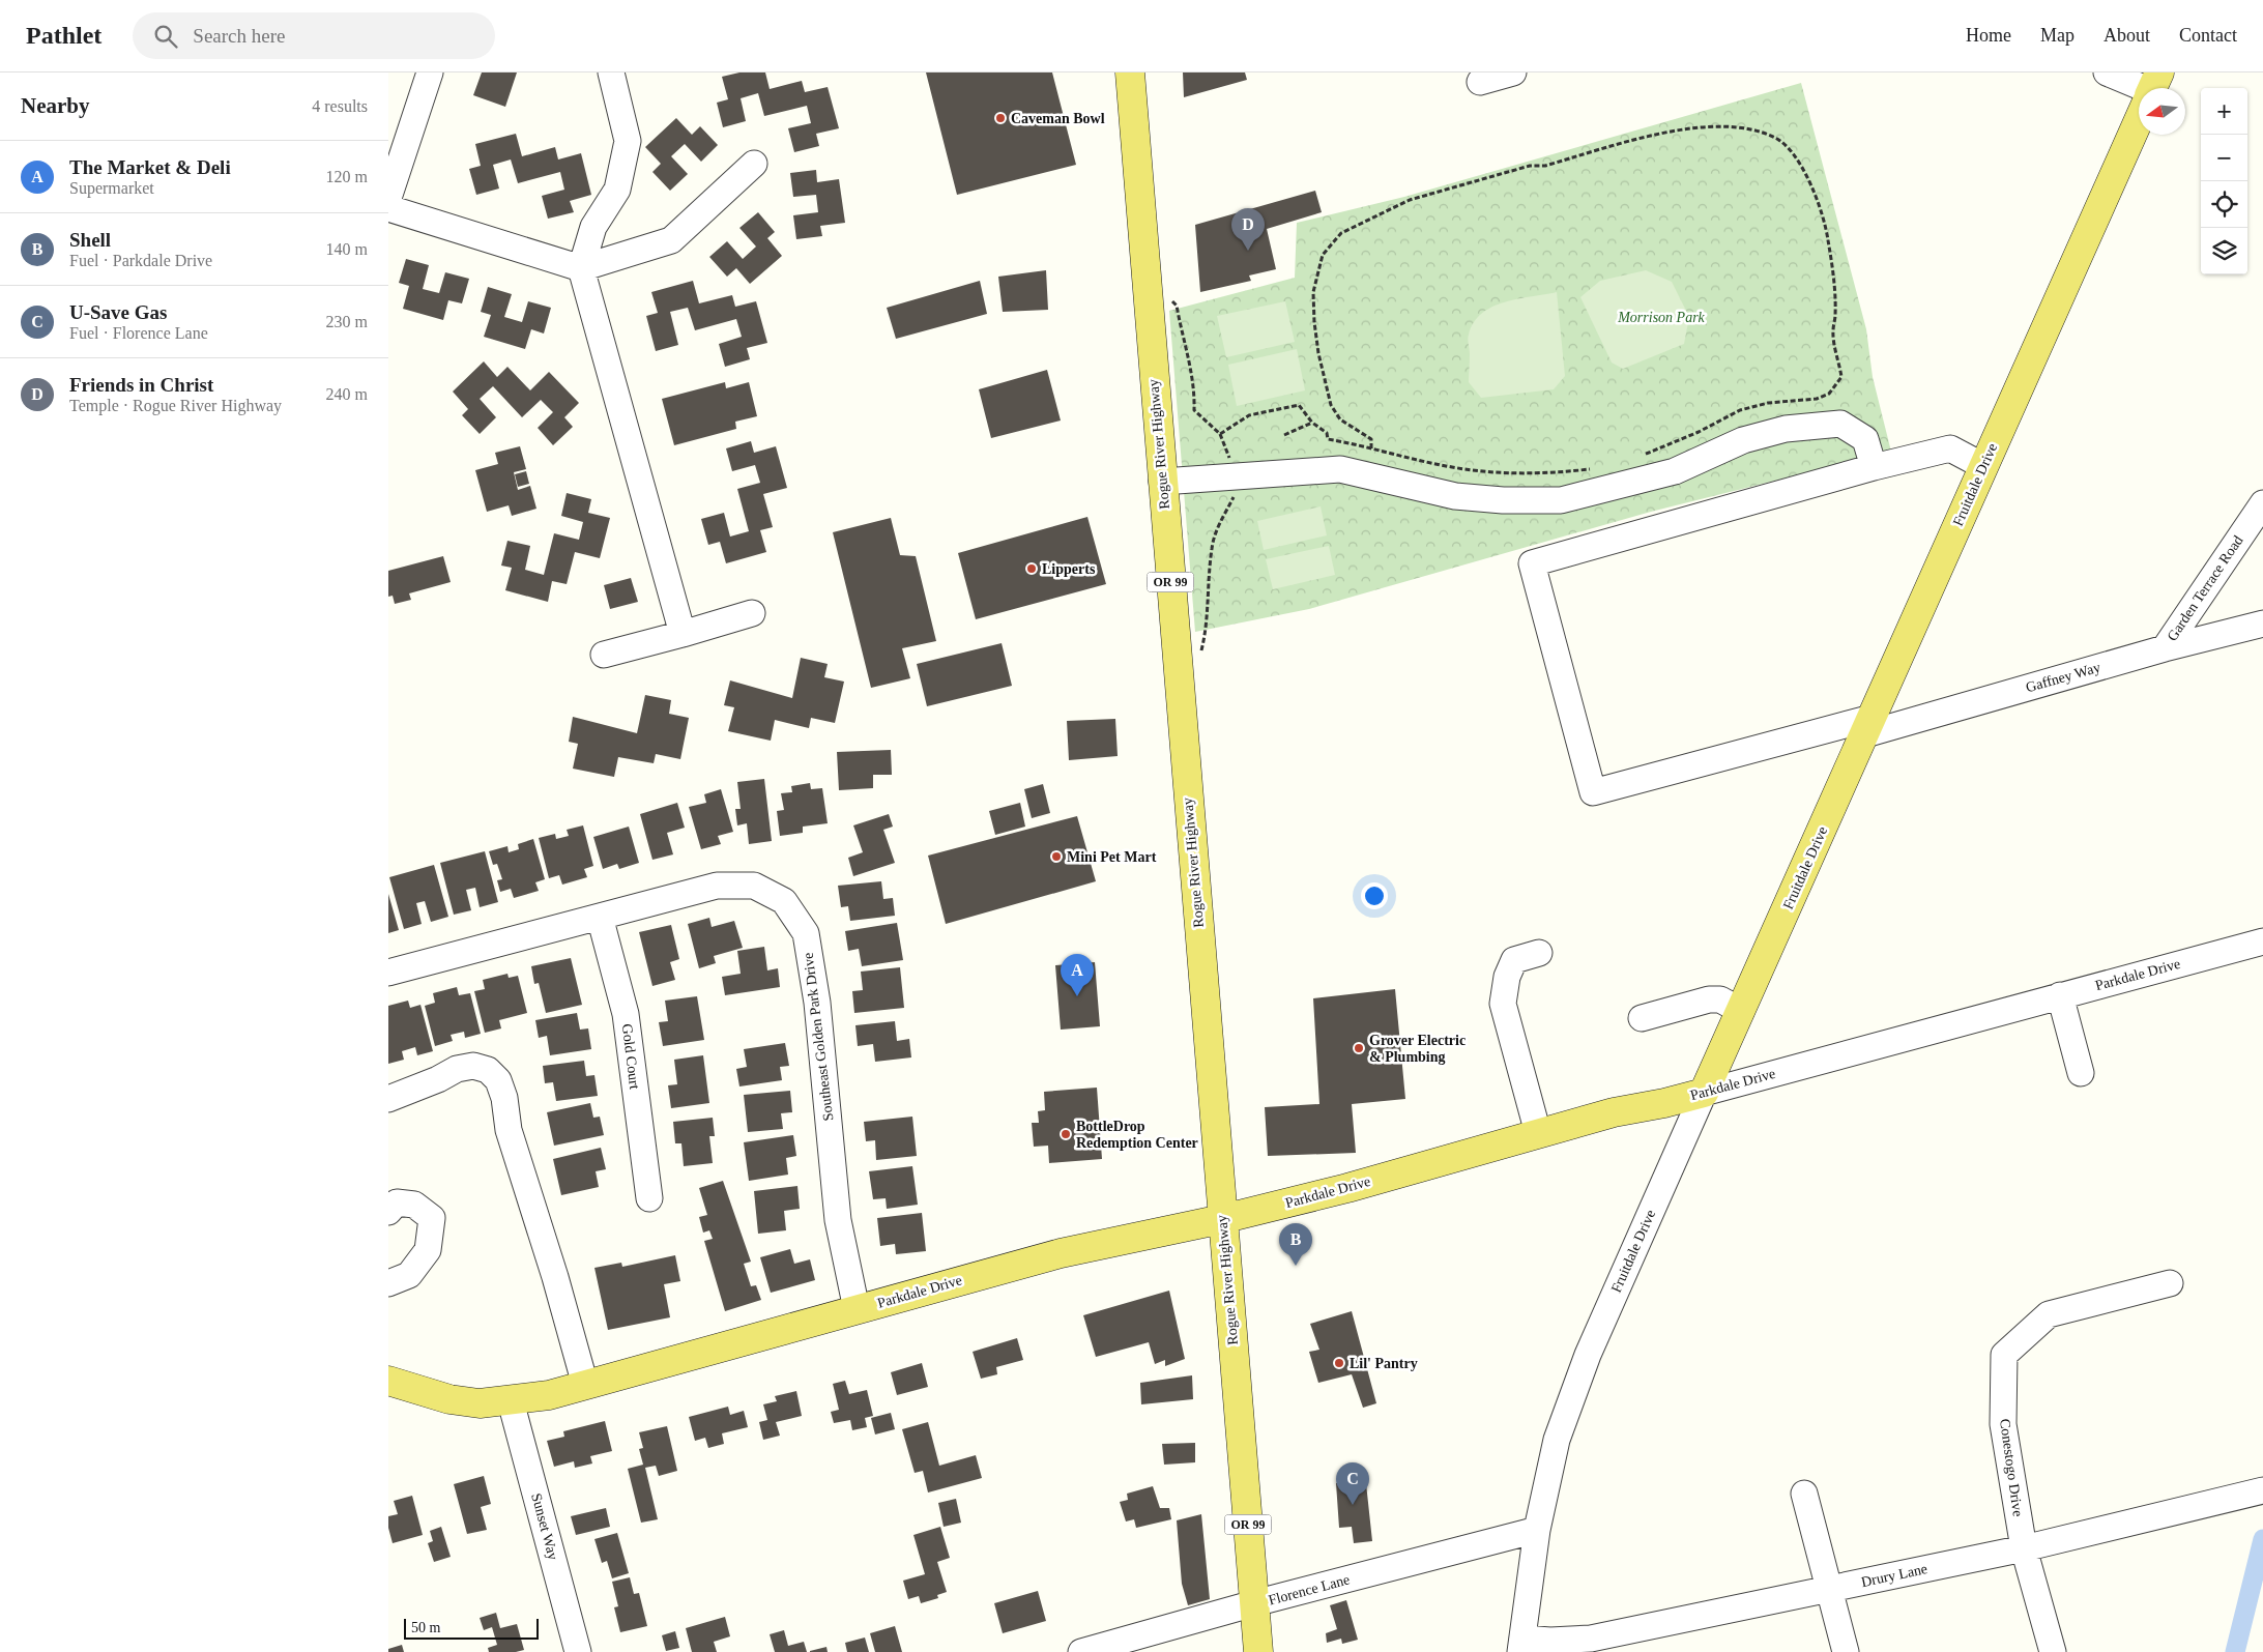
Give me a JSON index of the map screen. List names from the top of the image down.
{
  "streets": {
    "main road": [
      "Rogue River Highway",
      "Fruitdale Drive",
      "OR 99",
      "Parkdale Drive"
    ],
    "street": [
      "Garden Terrace Road",
      "Gaffney Way",
      "Southeast Golden Park Drive",
      "Gold Court",
      "Conestogo Drive",
      "Sunset Way",
      "Drury Lane",
      "Florence Lane"
    ]
  },
  "crossings": [
    ["Rogue River Highway", "Parkdale Drive"],
    ["Rogue River Highway", "Florence Lane"],
    ["Fruitdale Drive", "Gaffney Way"],
    ["Fruitdale Drive", "Parkdale Drive"],
    ["Fruitdale Drive", "Drury Lane"],
    ["Fruitdale Drive", "Florence Lane"],
    ["Garden Terrace Road", "Gaffney Way"],
    ["Parkdale Drive", "Southeast Golden Park Drive"],
    ["Parkdale Drive", "Sunset Way"],
    ["Southeast Golden Park Drive", "Gold Court"],
    ["Conestogo Drive", "Drury Lane"]
  ],
  "parks": ["Morrison Park"],
  "places": [
    "Caveman Bowl",
    "Lipperts",
    "Mini Pet Mart",
    "Grover Electric & Plumbing",
    "BottleDrop Redemption Center",
    "Lil' Pantry"
  ],
  "scale_bar": "50 m",
  "north": "left",
  "page": {
    "header": "Pathlet",
    "search": "Search here",
    "nav": [
      "Home",
      "Map",
      "About",
      "Contact"
    ],
    "heading": ["Nearby", "4 results"],
    "map_buttons": ["+", "−"],
    "list": [
      {
        "mark": "A",
        "name": "The Market & Deli",
        "note": "Supermarket",
        "value": "120 m"
      },
      {
        "mark": "B",
        "name": "Shell",
        "note": "Fuel · Parkdale Drive",
        "value": "140 m"
      },
      {
        "mark": "C",
        "name": "U-Save Gas",
        "note": "Fuel · Florence Lane",
        "value": "230 m"
      },
      {
        "mark": "D",
        "name": "Friends in Christ",
        "note": "Temple · Rogue River Highway",
        "value": "240 m"
      }
    ],
    "pins": [
      "D",
      "A",
      "B",
      "C"
    ],
    "scale": "50 m"
  }
}
